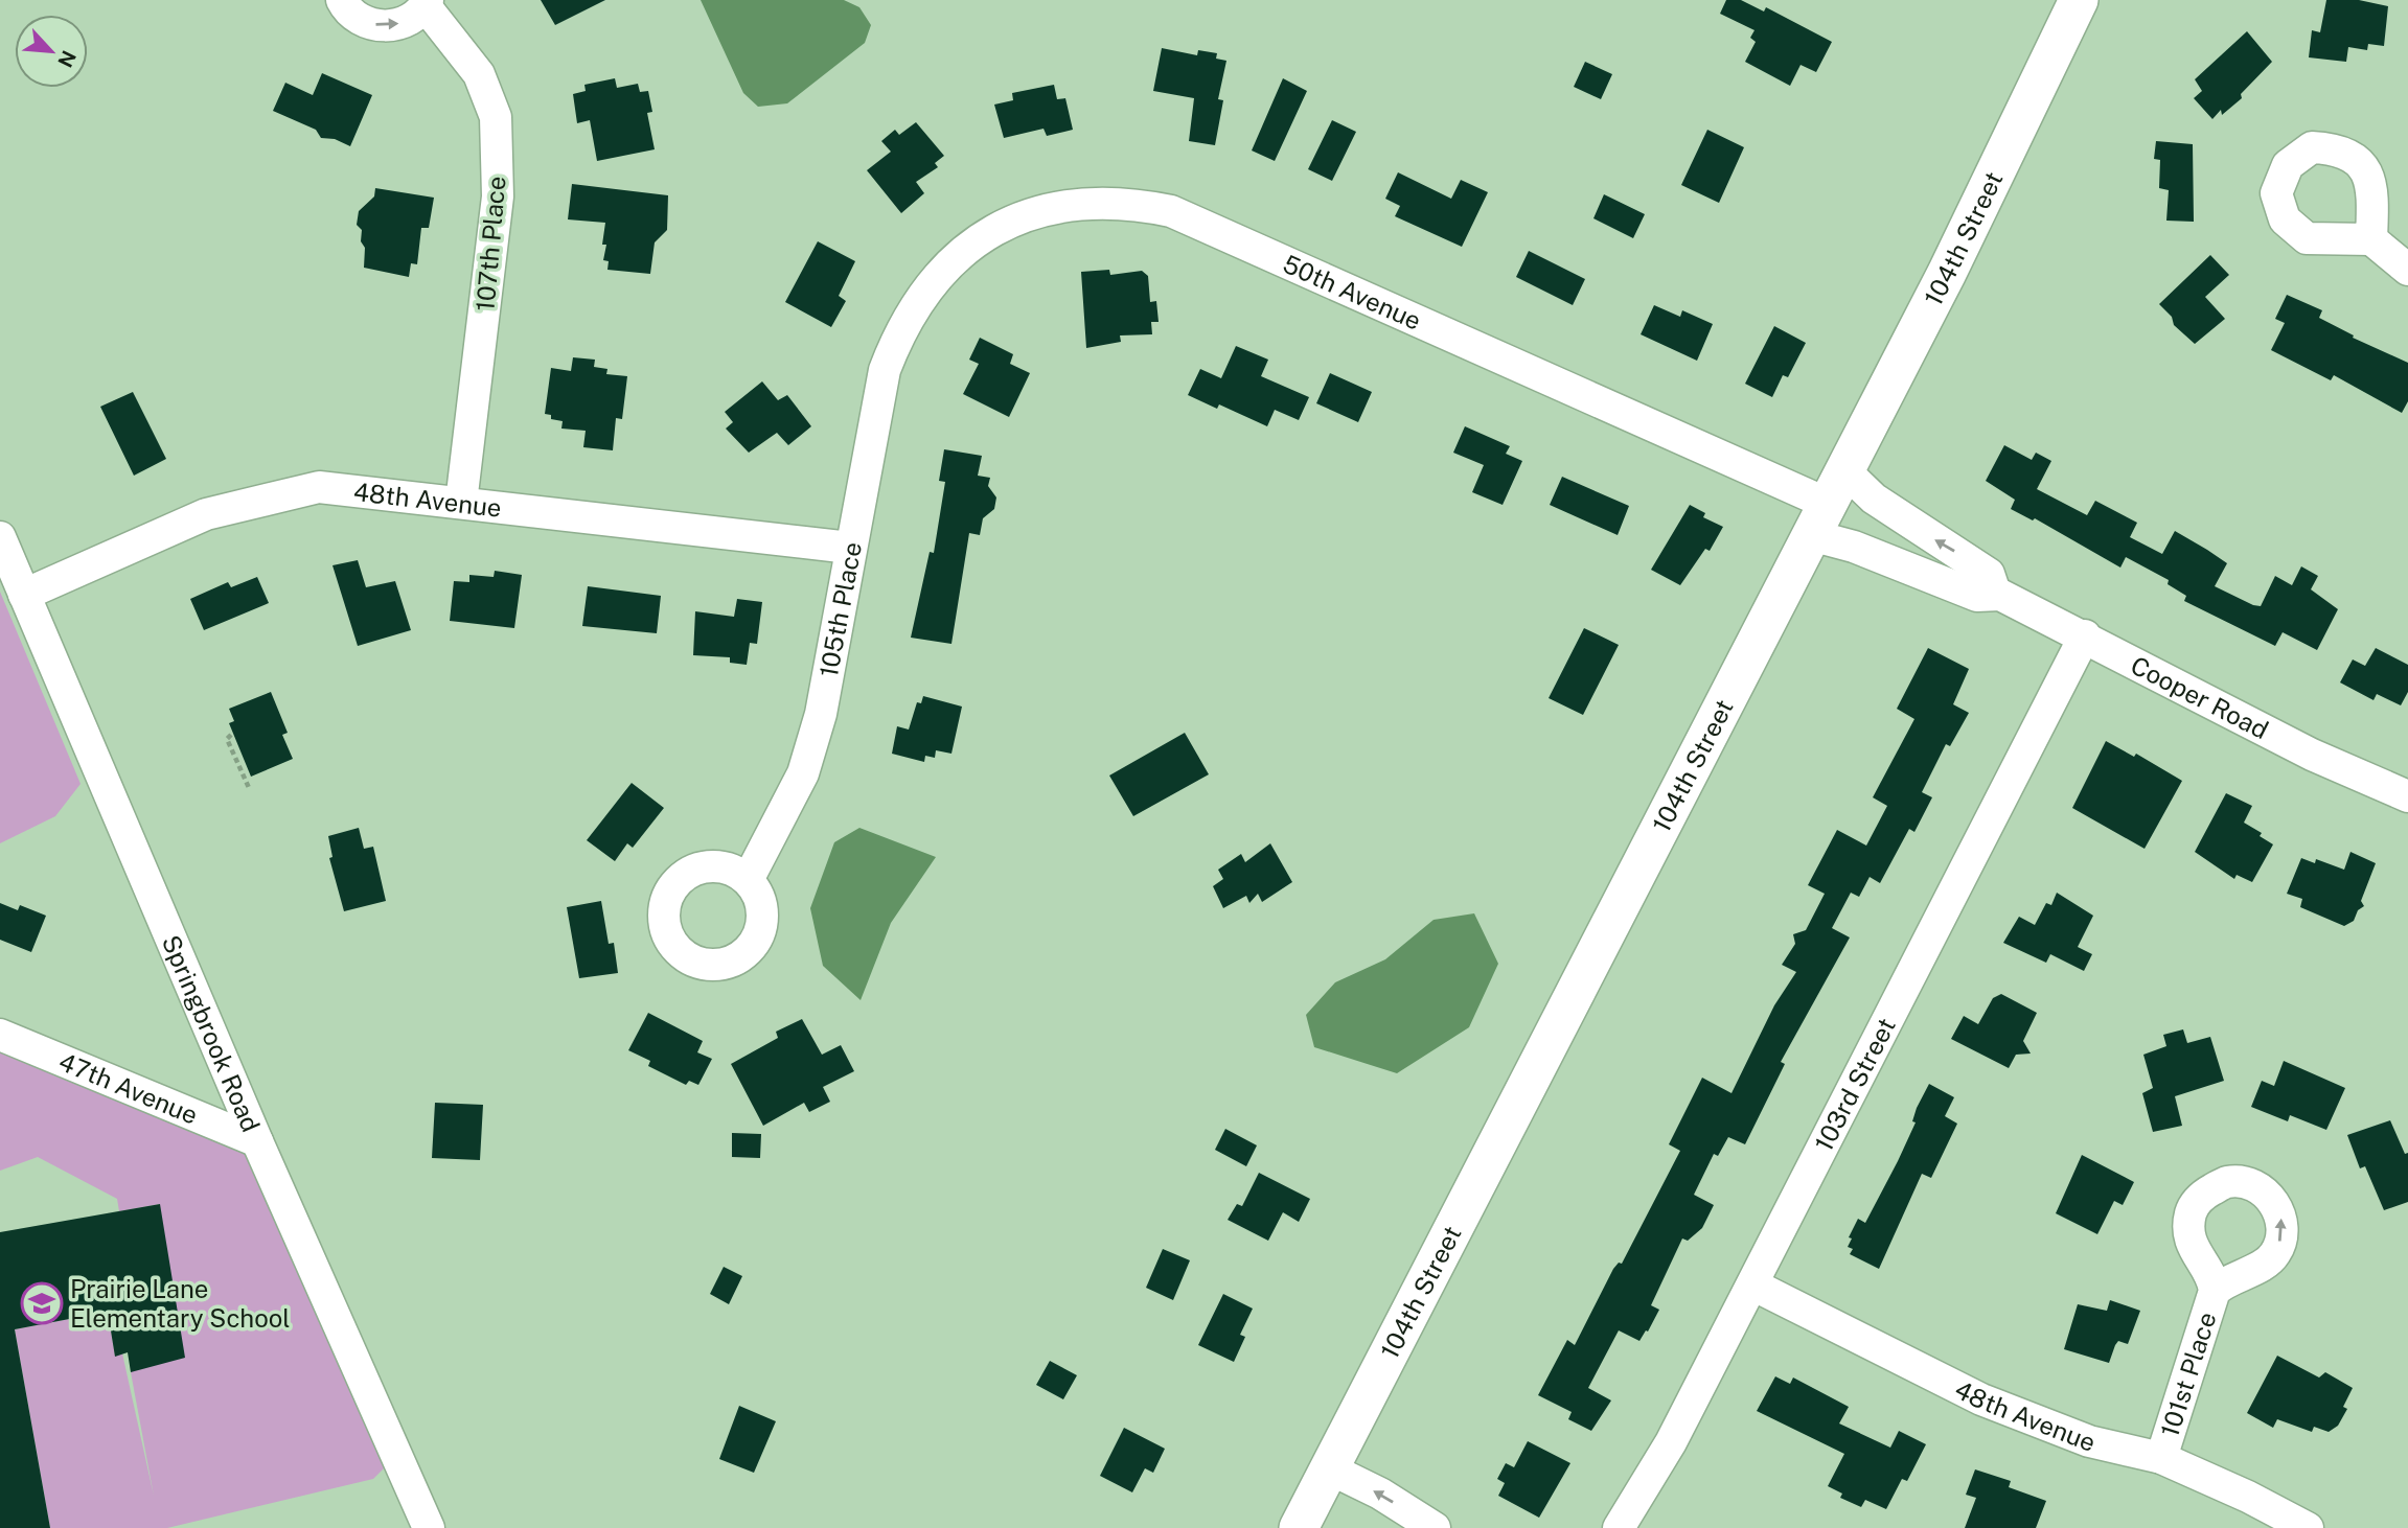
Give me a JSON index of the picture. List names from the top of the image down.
{
  "streets": {
    "main road": ["104th Street"],
    "street": [
      "107th Place",
      "50th Avenue",
      "48th Avenue",
      "105th Place",
      "Cooper Road",
      "Springbrook Road",
      "103rd Street",
      "47th Avenue",
      "101st Place"
    ]
  },
  "crossings": [
    ["104th Street", "50th Avenue"],
    ["104th Street", "Cooper Road"],
    ["107th Place", "48th Avenue"],
    ["50th Avenue", "105th Place"],
    ["50th Avenue", "Cooper Road"],
    ["48th Avenue", "105th Place"],
    ["48th Avenue", "Springbrook Road"],
    ["48th Avenue", "103rd Street"],
    ["48th Avenue", "101st Place"],
    ["Cooper Road", "103rd Street"],
    ["Springbrook Road", "47th Avenue"]
  ],
  "places": {
    "school or university": ["Prairie Lane Elementary School"]
  },
  "north": "bottom right"
}
